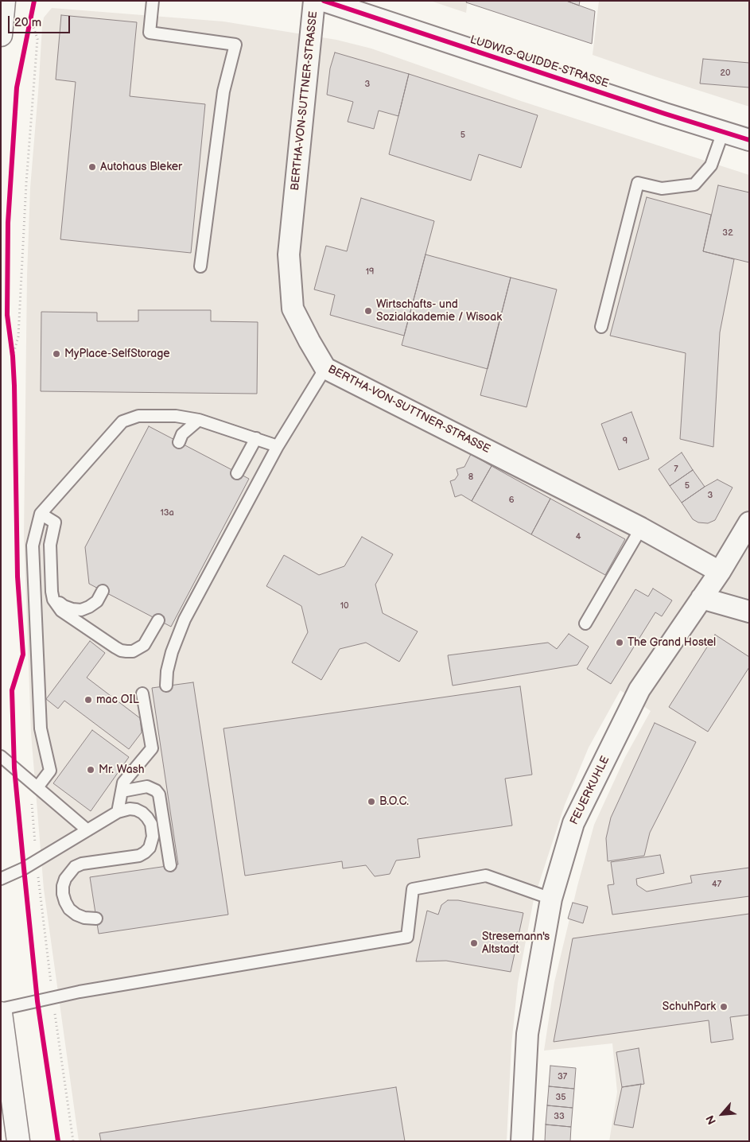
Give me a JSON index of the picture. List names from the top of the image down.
{
  "streets": {
    "street": ["LUDWIG-QUIDDE-STRASSE", "BERTHA-VON-SUTTNER-STRASSE", "FEUERKUHLE"]
  },
  "crossings": [
    ["BERTHA-VON-SUTTNER-STRASSE", "FEUERKUHLE"]
  ],
  "places": [
    "Autohaus Bleker",
    "Wirtschafts- und Sozialakademie / Wisoak",
    "MyPlace-SelfStorage",
    "The Grand Hostel",
    "mac OIL",
    "Mr. Wash",
    "B.O.C.",
    "Stresemann's Altstadt",
    "SchuhPark"
  ],
  "house_numbers": [
    "20",
    "3",
    "5",
    "32",
    "19",
    "9",
    "7",
    "8",
    "5",
    "3",
    "6",
    "13a",
    "4",
    "10",
    "47",
    "37",
    "35",
    "33"
  ],
  "scale_bar": "20 m",
  "north": "bottom left"
}
